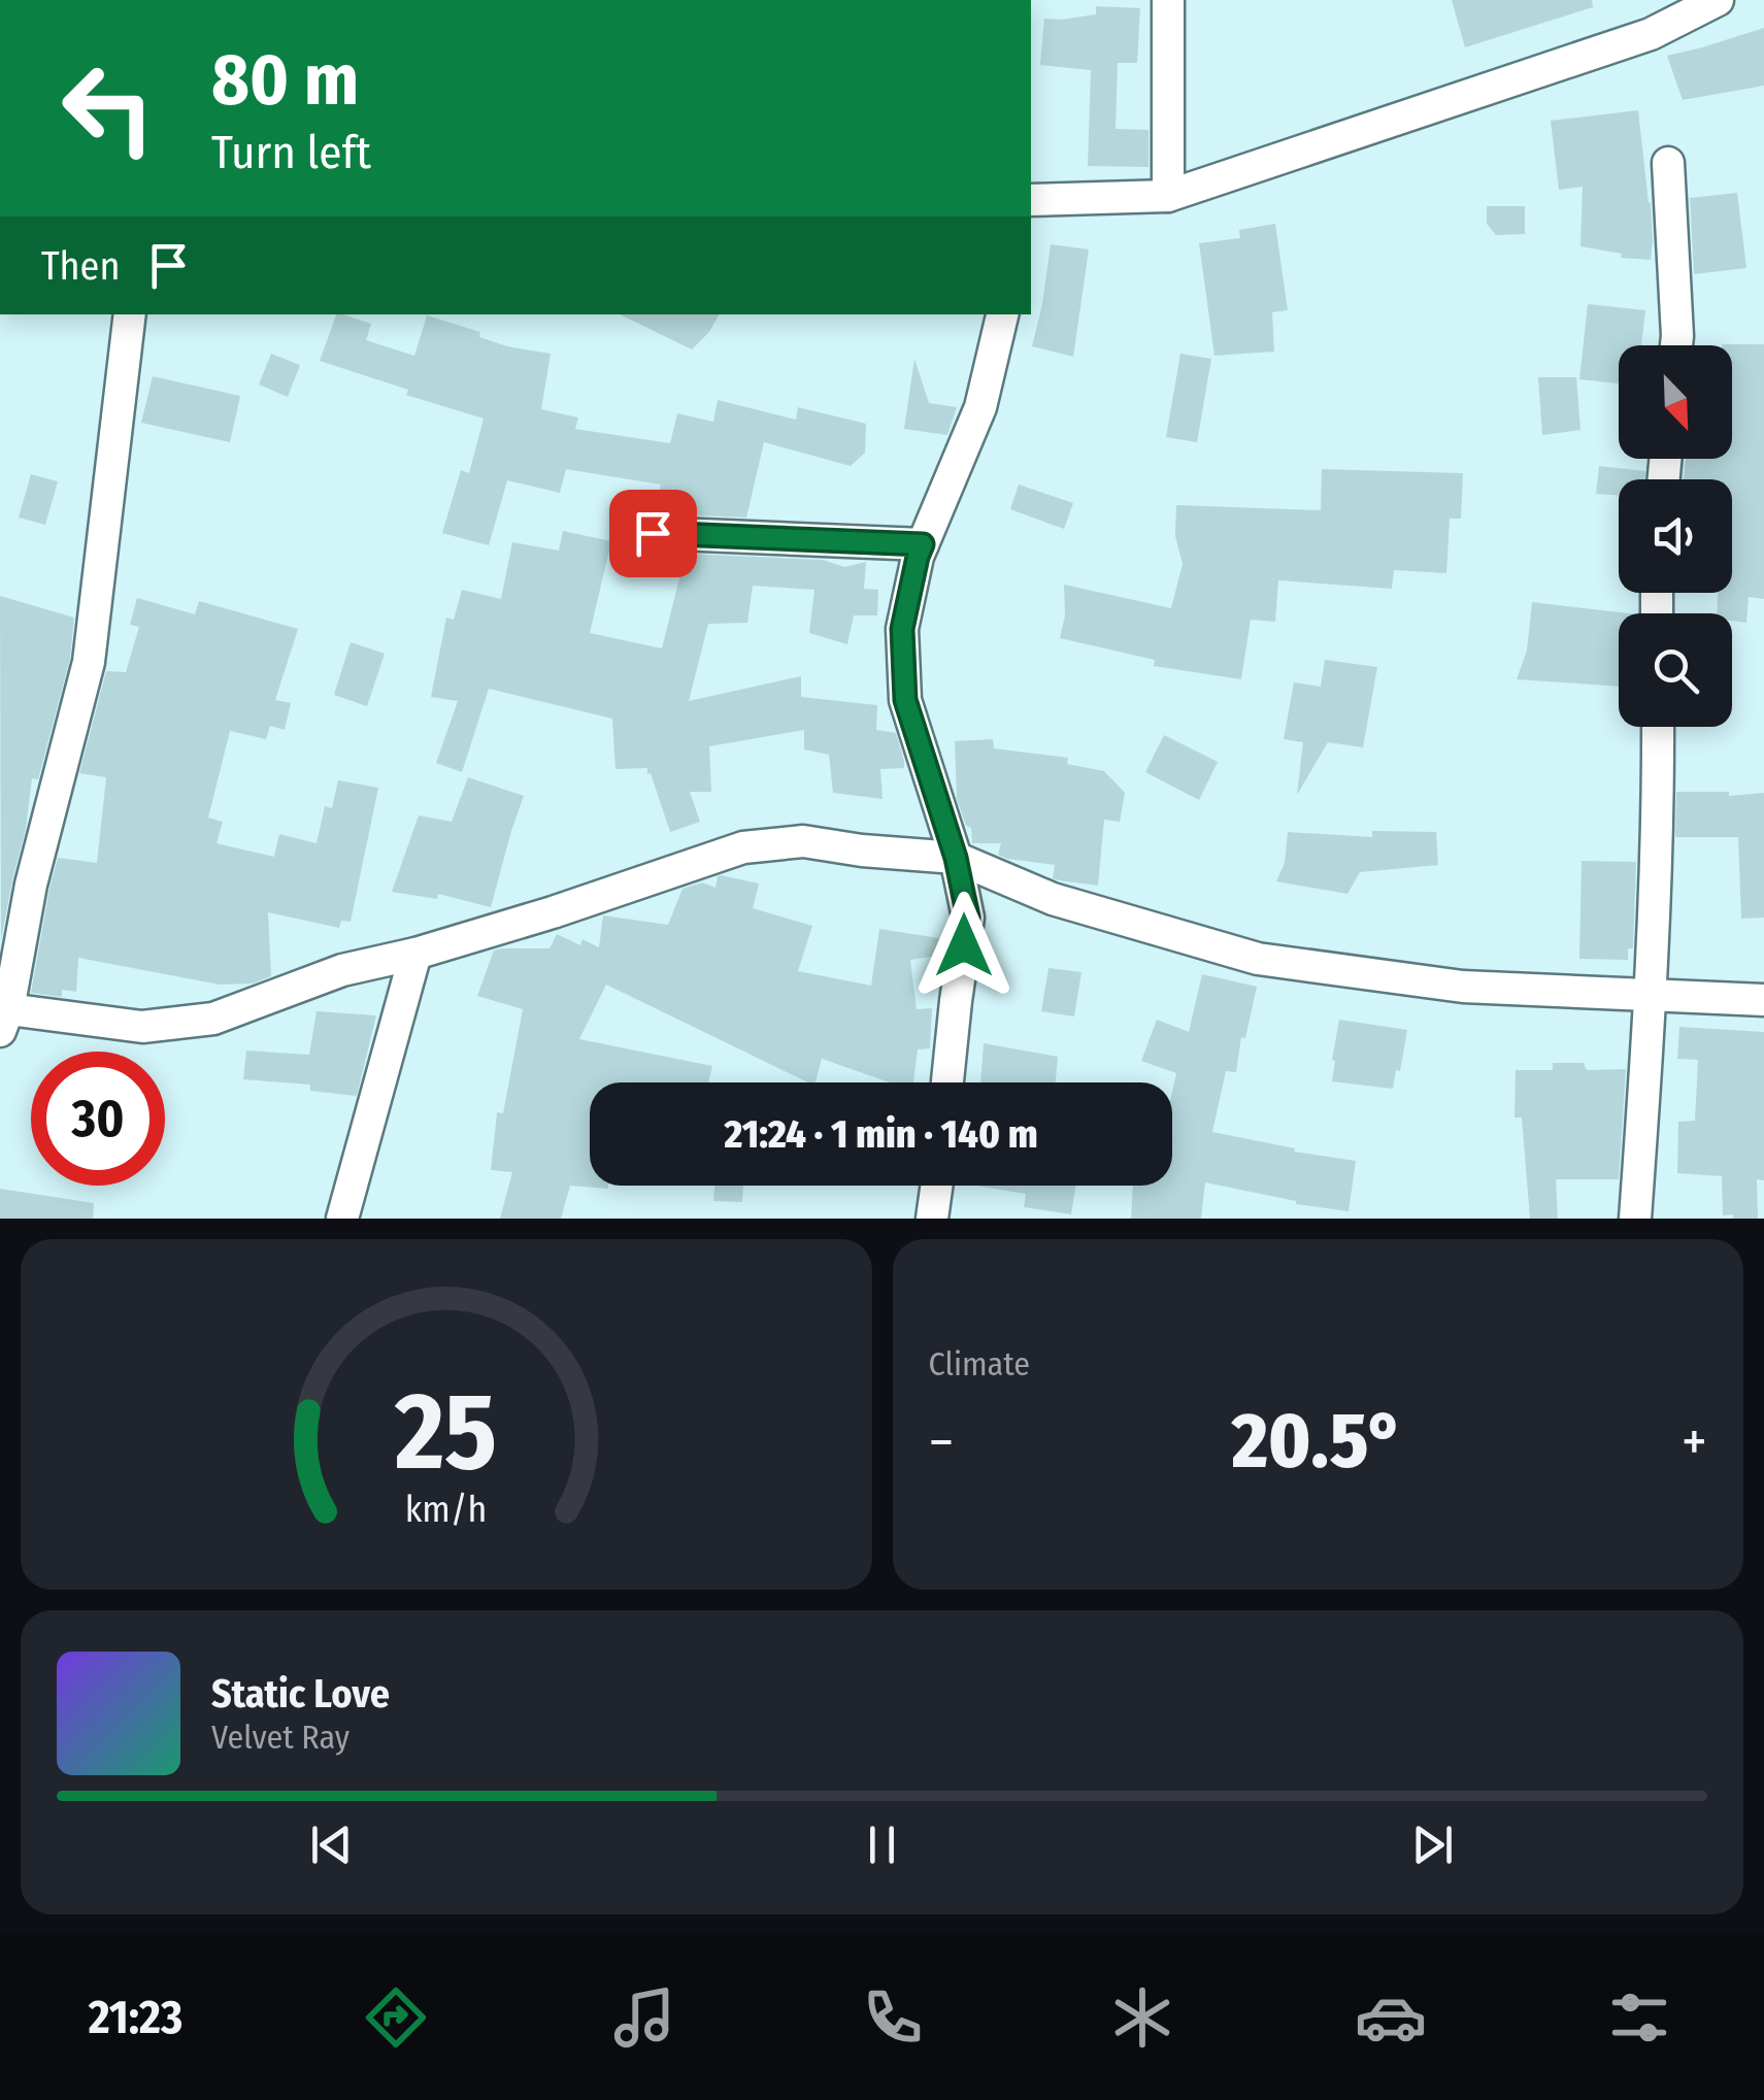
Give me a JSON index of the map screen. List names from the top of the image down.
{
  "north": "bottom right",
  "page": {
    "turn": ["80 m", "Turn left"],
    "then": "Then",
    "limit": "30",
    "trip": "21:24 · 1 min · 140 m",
    "tile": "Climate",
    "heat": ["−", "20.5°", "+"],
    "song": ["Static Love", "Velvet Ray"],
    "tabs": "21:23",
    "gauge": ["25", "km/h"]
  }
}
